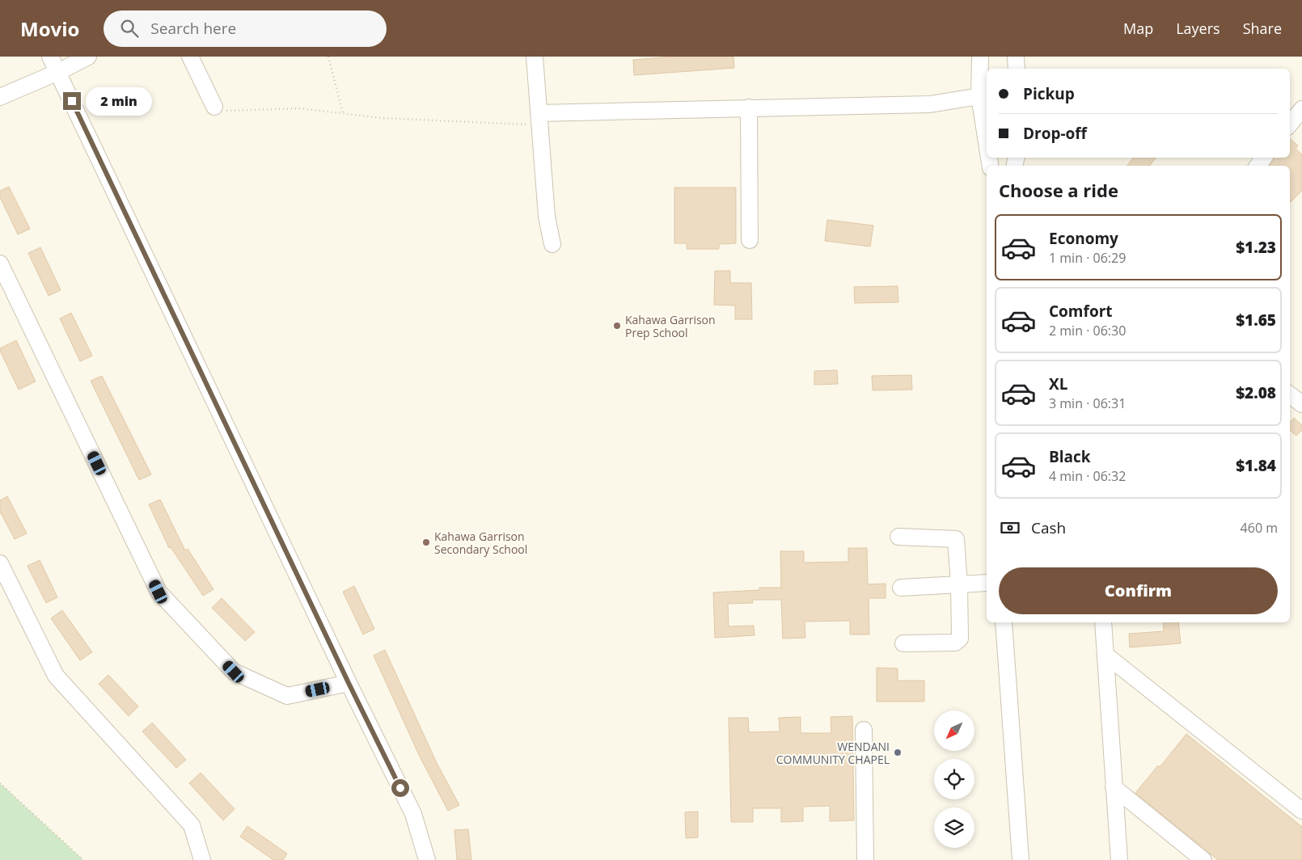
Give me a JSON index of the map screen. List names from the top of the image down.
{
  "places": ["Kahawa Garrison Prep School", "Kahawa Garrison Secondary School", "WENDANI COMMUNITY CHAPEL"],
  "north": "bottom left",
  "page": {
    "header": "Movio",
    "search": "Search here",
    "nav": ["Map", "Layers", "Share"],
    "banner": ["Pickup", "Drop-off"],
    "bubble": "2 min",
    "heading": "Choose a ride",
    "list": [
      {
        "name": "Economy",
        "note": "1 min · 06:29",
        "value": "$1.23"
      },
      {
        "name": "Comfort",
        "note": "2 min · 06:30",
        "value": "$1.65"
      },
      {
        "name": "XL",
        "note": "3 min · 06:31",
        "value": "$2.08"
      },
      {
        "name": "Black",
        "note": "4 min · 06:32",
        "value": "$1.84"
      }
    ],
    "pay": ["Cash", "460 m"],
    "buttons": "Confirm"
  }
}
